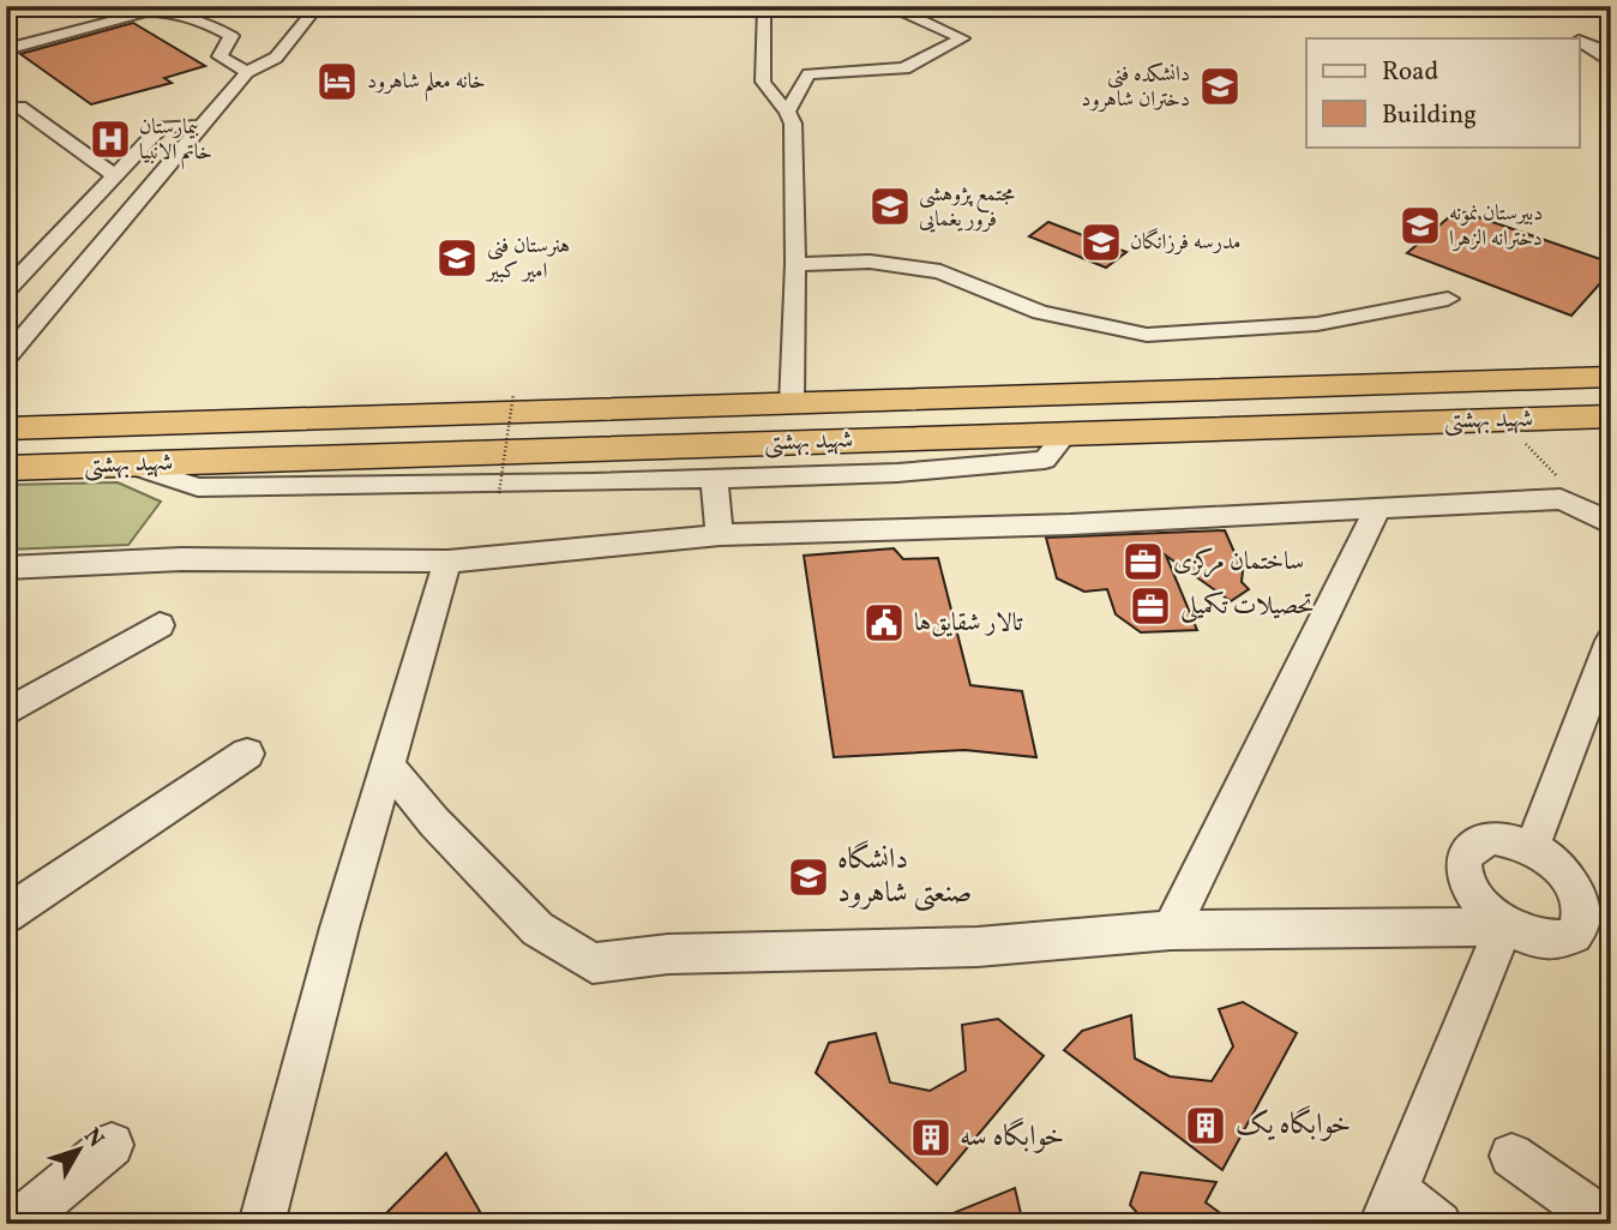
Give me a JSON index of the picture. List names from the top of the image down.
{
  "streets": {
    "highway": ["شهید بهشتی"]
  },
  "places": {
    "hotel": ["خانه معلم شاهرود"],
    "school or university": [
      "دانشکده فنی دختران شاهرود",
      "مجتمع پژوهشی فرور یغمایی",
      "دبیرستان نمونه دخترانه الزهرا",
      "مدرسه فرزانگان",
      "هنرستان فنی امیر کبیر",
      "دانشگاه صنعتی شاهرود"
    ],
    "hospital": ["بیمارستان خاتم الانبیا"],
    "office": ["ساختمان مرکزی", "تحصیلات تکمیلی"],
    "public building": ["تالار شقایق‌‌ها"],
    "building": ["خوابگاه یک", "خوابگاه سه"]
  },
  "legend": ["Road", "Building"],
  "north": "top right"
}
